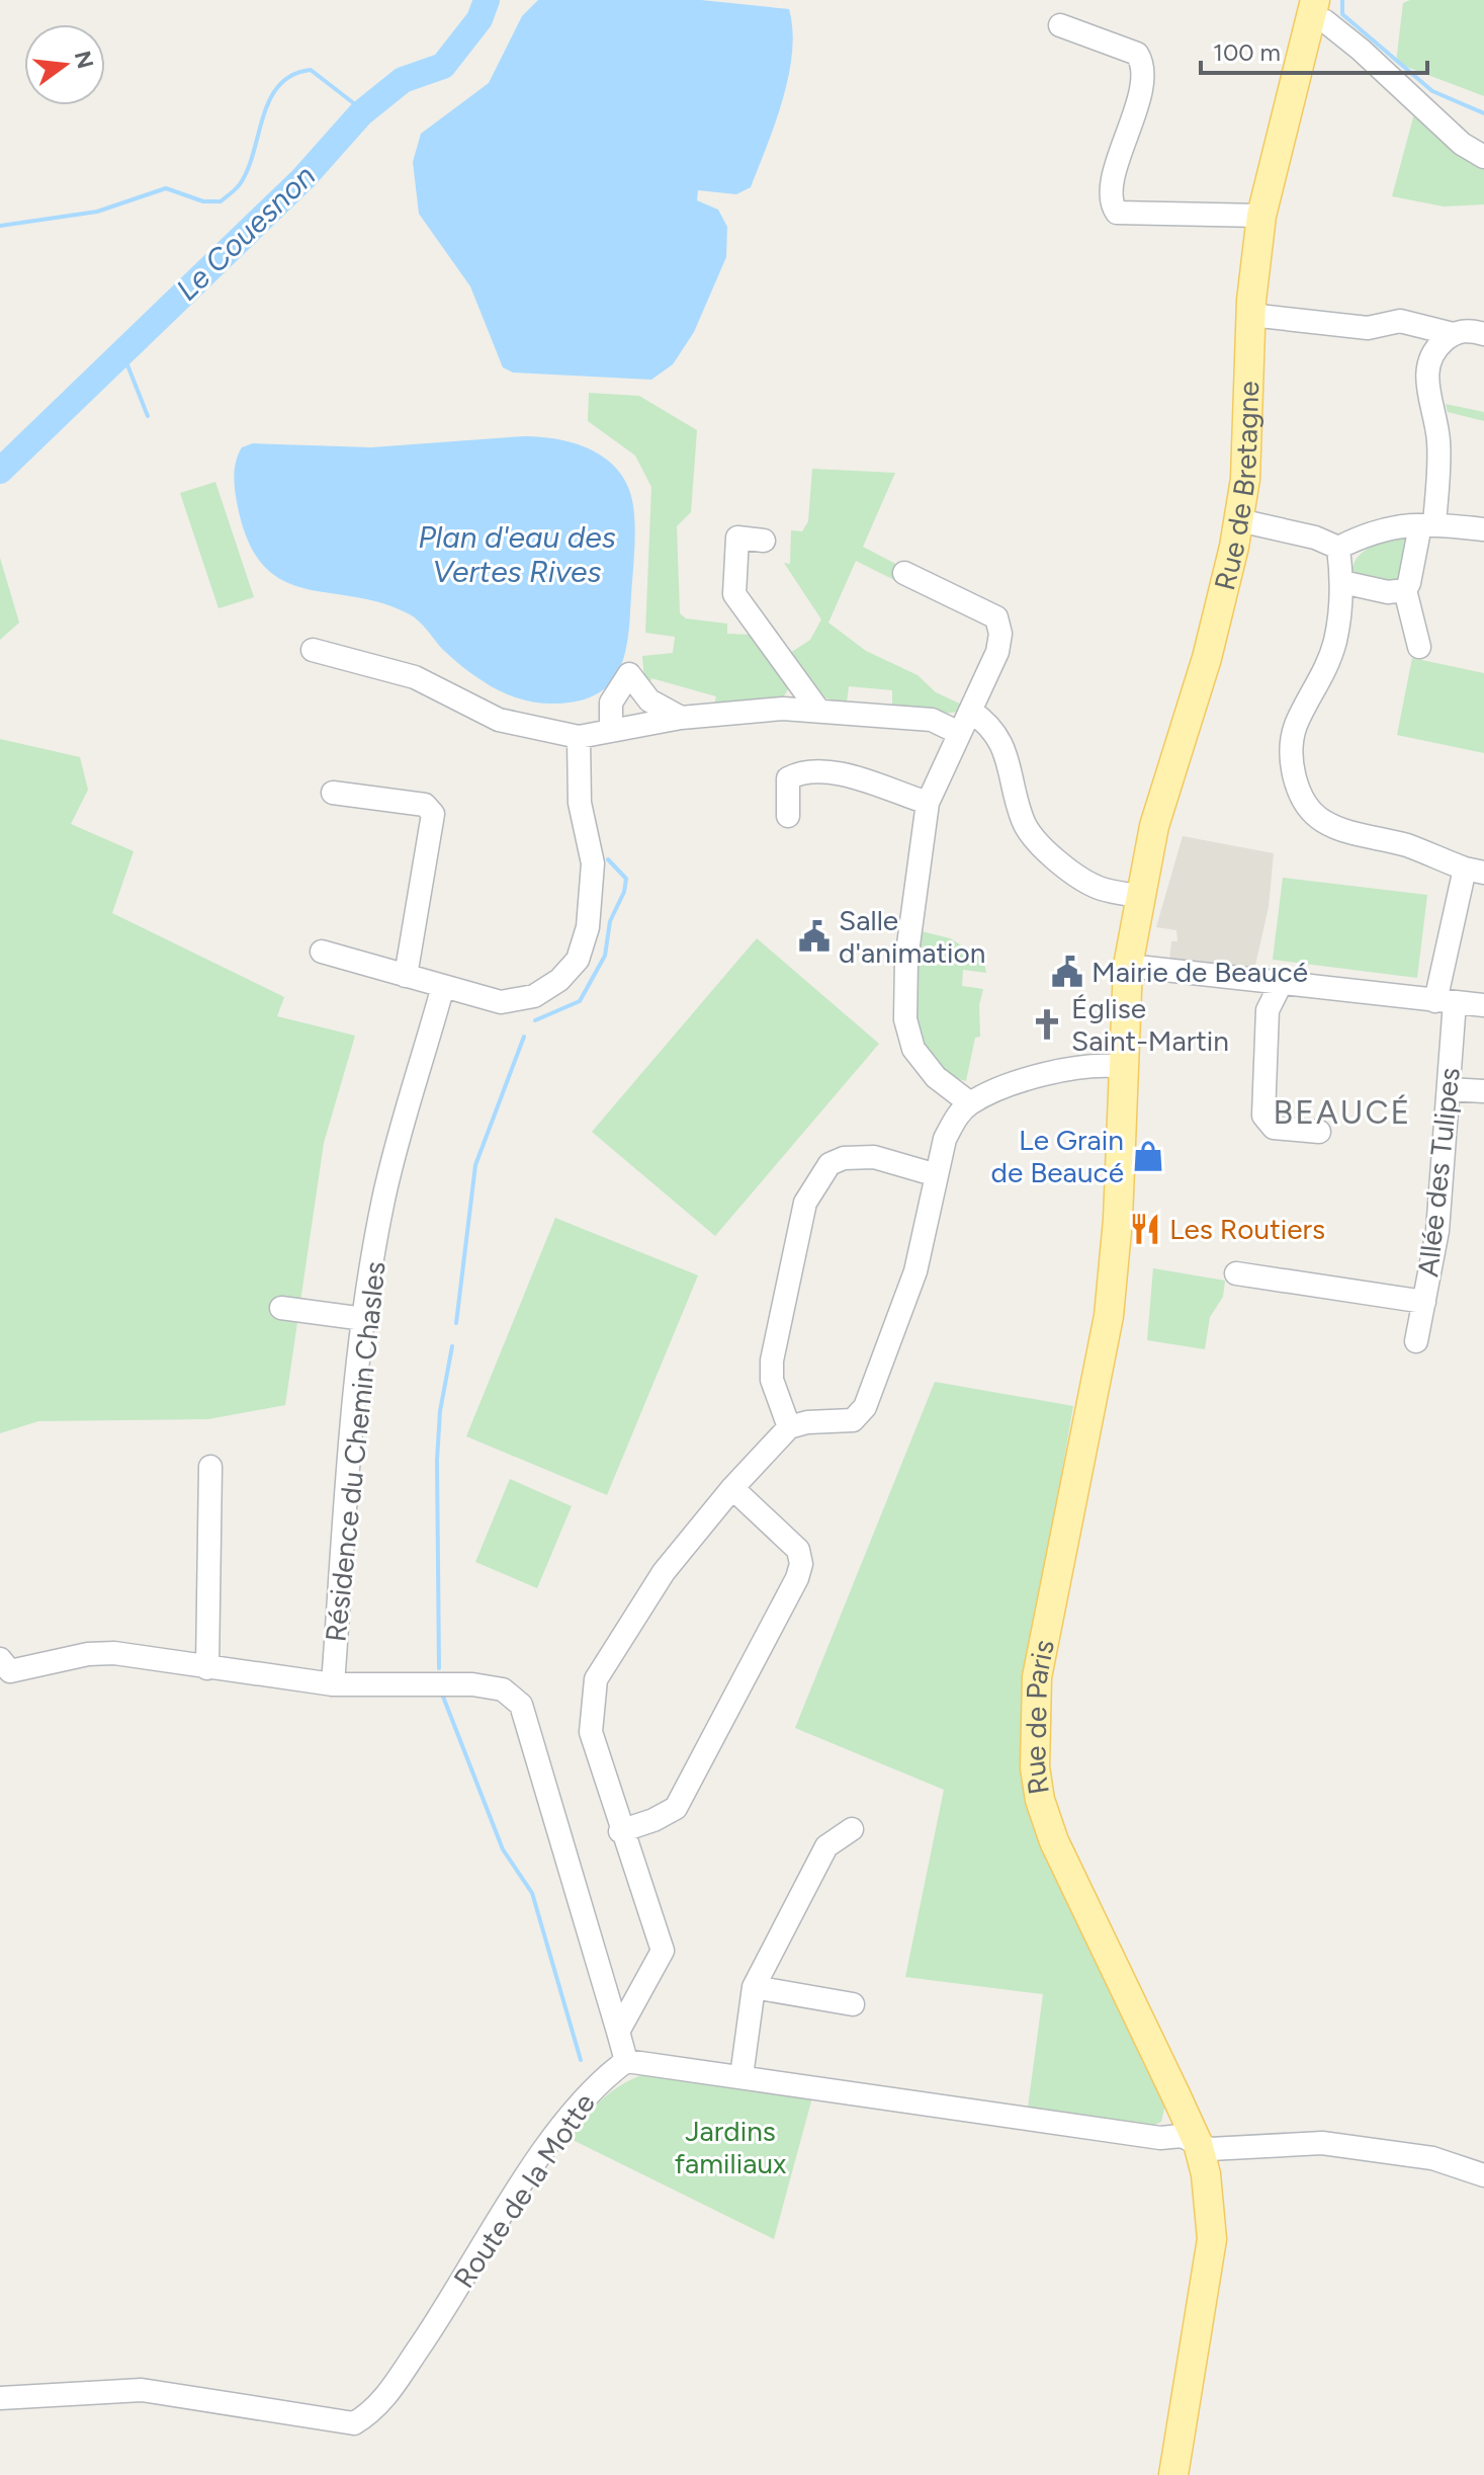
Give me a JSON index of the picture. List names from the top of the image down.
{
  "streets": {
    "main road": ["Rue de Bretagne", "Rue de Paris"],
    "street": ["Allée des Tulipes", "Résidence du Chemin Chasles", "Route de la Motte"]
  },
  "crossings": [
    ["Rue de Bretagne", "Rue de Paris"]
  ],
  "districts": ["BEAUCÉ"],
  "water": ["Le Couesnon", "Plan d'eau des Vertes Rives"],
  "parks": ["Jardins familiaux"],
  "places": {
    "public building": ["Salle d'animation", "Mairie de Beaucé"],
    "church": ["Église Saint-Martin"],
    "shop": ["Le Grain de Beaucé"],
    "restaurant": ["Les Routiers"]
  },
  "scale_bar": "100 m",
  "north": "right"
}
